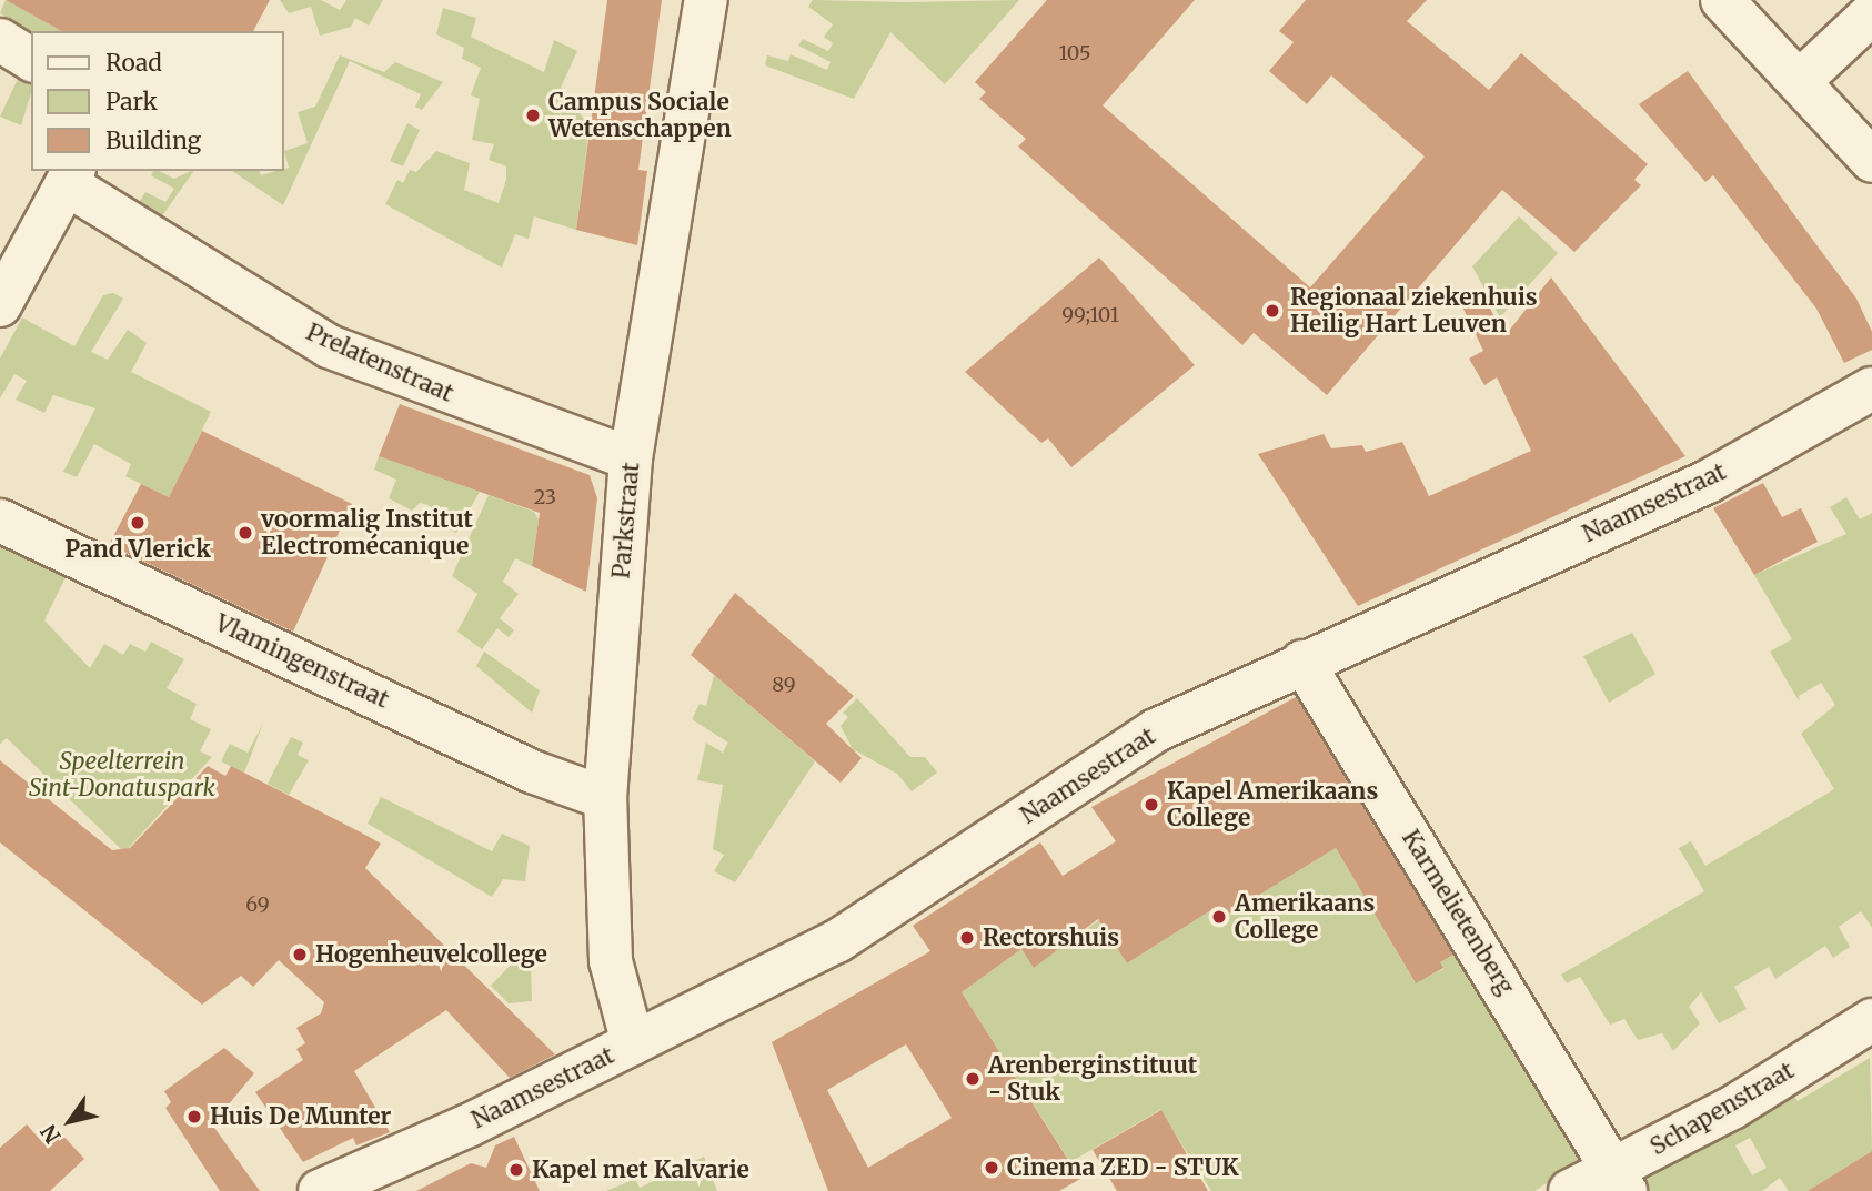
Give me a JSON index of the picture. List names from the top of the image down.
{
  "streets": {
    "street": [
      "Prelatenstraat",
      "Naamsestraat",
      "Parkstraat",
      "Vlamingenstraat",
      "Karmelietenberg",
      "Schapenstraat"
    ]
  },
  "crossings": [
    ["Prelatenstraat", "Parkstraat"],
    ["Naamsestraat", "Parkstraat"],
    ["Naamsestraat", "Karmelietenberg"],
    ["Parkstraat", "Vlamingenstraat"],
    ["Karmelietenberg", "Schapenstraat"]
  ],
  "parks": ["Speelterrein Sint-Donatuspark"],
  "places": [
    "Campus Sociale Wetenschappen",
    "Regionaal ziekenhuis Heilig Hart Leuven",
    "Pand Vlerick",
    "voormalig Institut Electromécanique",
    "Kapel Amerikaans College",
    "Amerikaans College",
    "Rectorshuis",
    "Hogenheuvelcollege",
    "Arenberginstituut - Stuk",
    "Huis De Munter",
    "Cinema ZED - STUK",
    "Kapel met Kalvarie"
  ],
  "house_numbers": [
    "105",
    "99;101",
    "23",
    "89",
    "69"
  ],
  "legend": ["Road", "Park", "Building"],
  "north": "bottom left"
}
